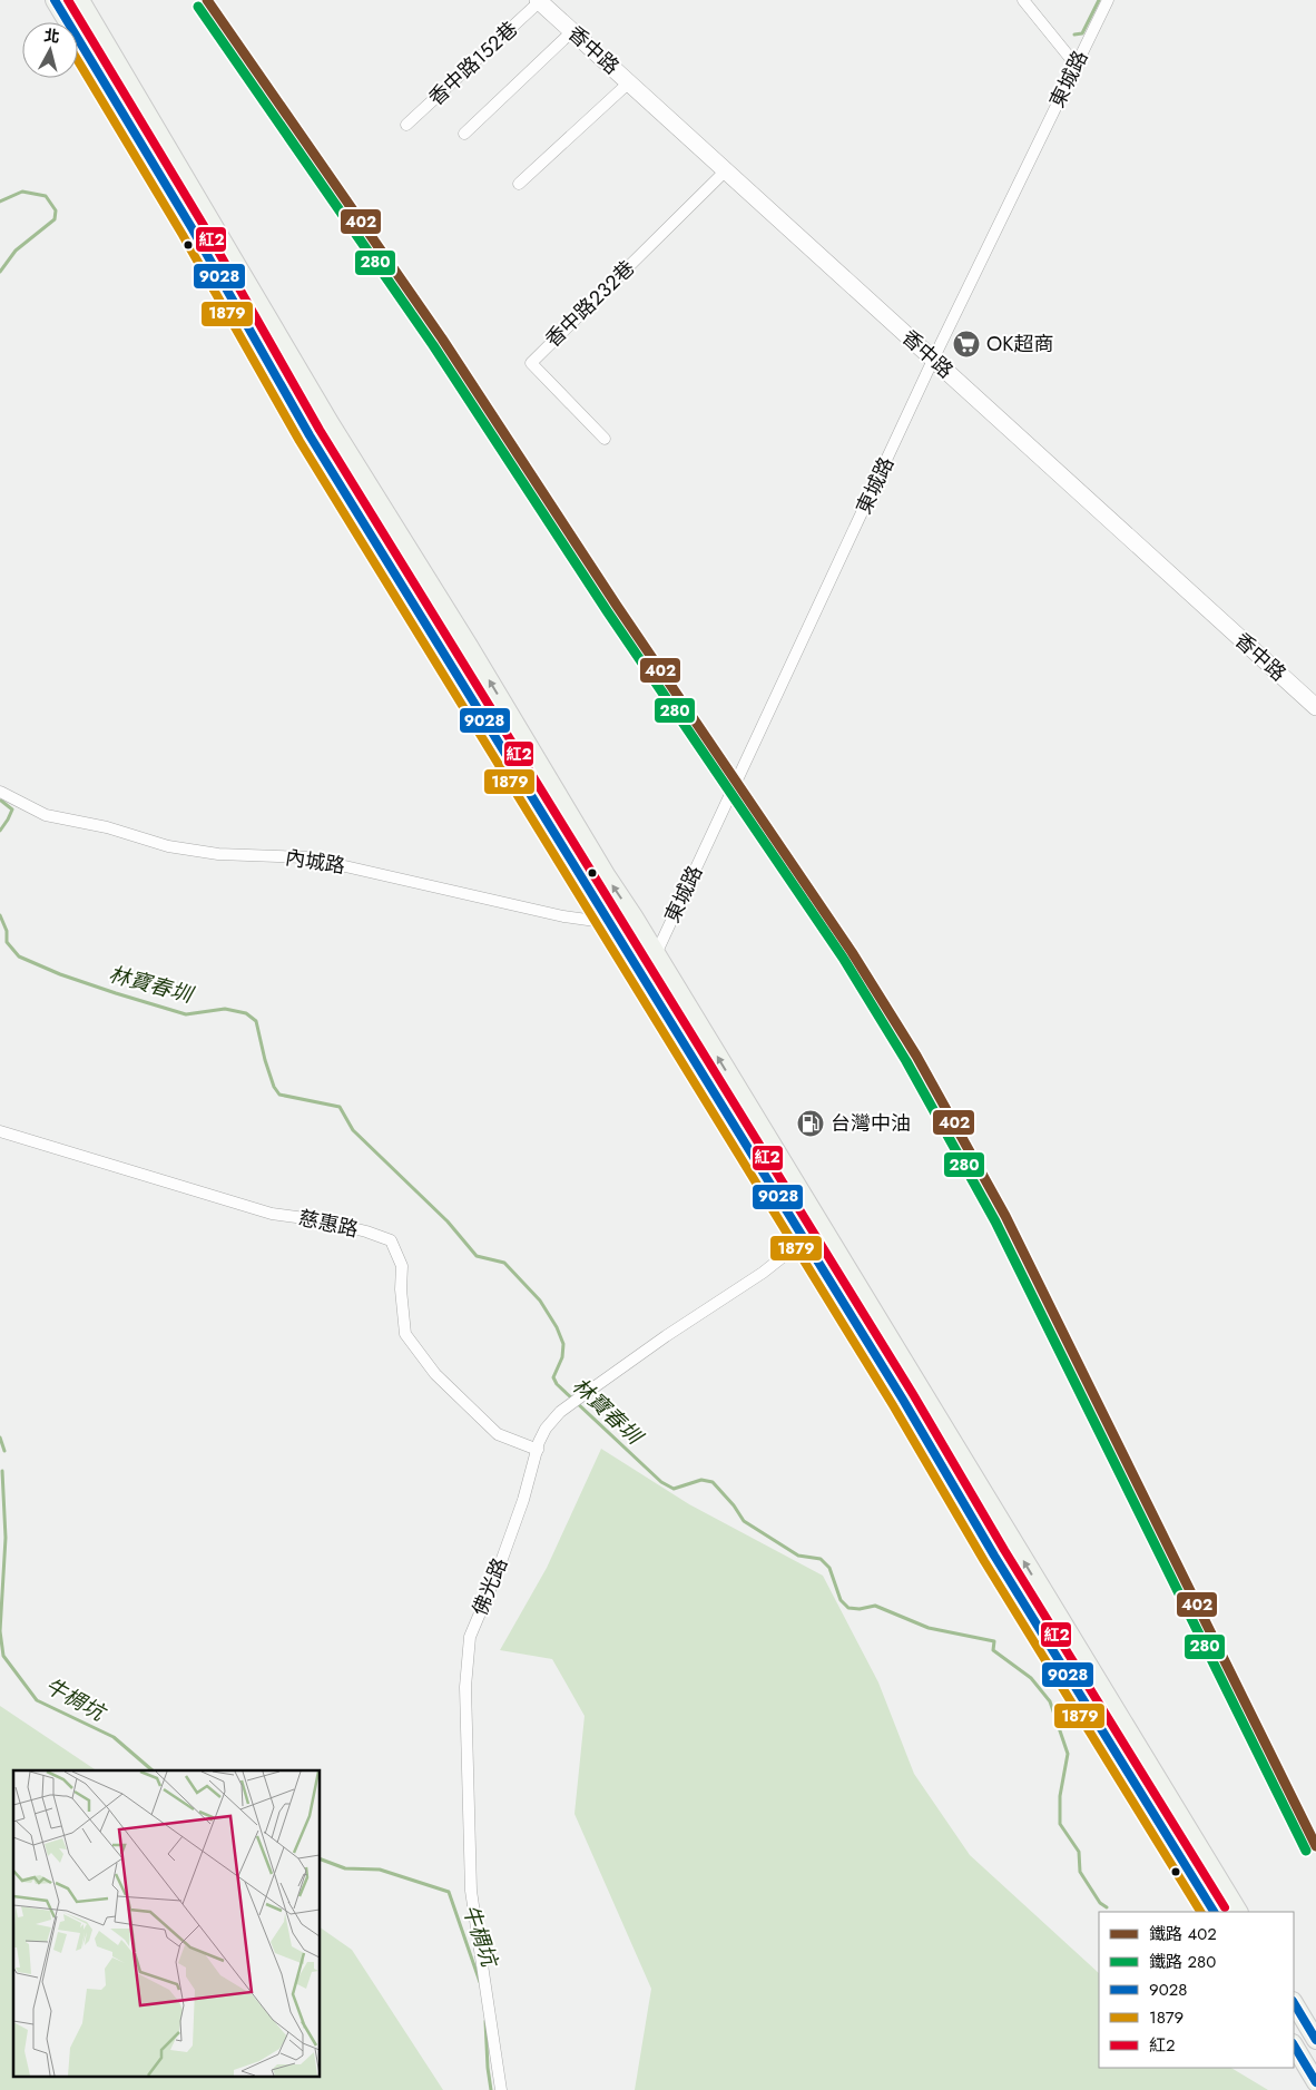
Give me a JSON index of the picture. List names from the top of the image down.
{
  "streets": {
    "street": [
      "香中路",
      "香中路152巷",
      "東城路",
      "香中路232巷",
      "內城路",
      "慈惠路",
      "佛光路"
    ]
  },
  "crossings": [
    ["香中路", "香中路152巷"],
    ["香中路", "東城路"],
    ["香中路", "香中路232巷"],
    ["慈惠路", "佛光路"]
  ],
  "water": ["林寶春圳", "牛椆坑"],
  "places": {
    "supermarket": ["OK超商"],
    "fuel station": ["台灣中油"]
  },
  "lines": [
    "rail line 402",
    "transit line 9028",
    "transit line 紅2",
    "rail line 280",
    "transit line 1879"
  ],
  "legend": [
    "鐵路 402",
    "鐵路 280",
    "9028",
    "1879",
    "紅2"
  ],
  "north": "top"
}
